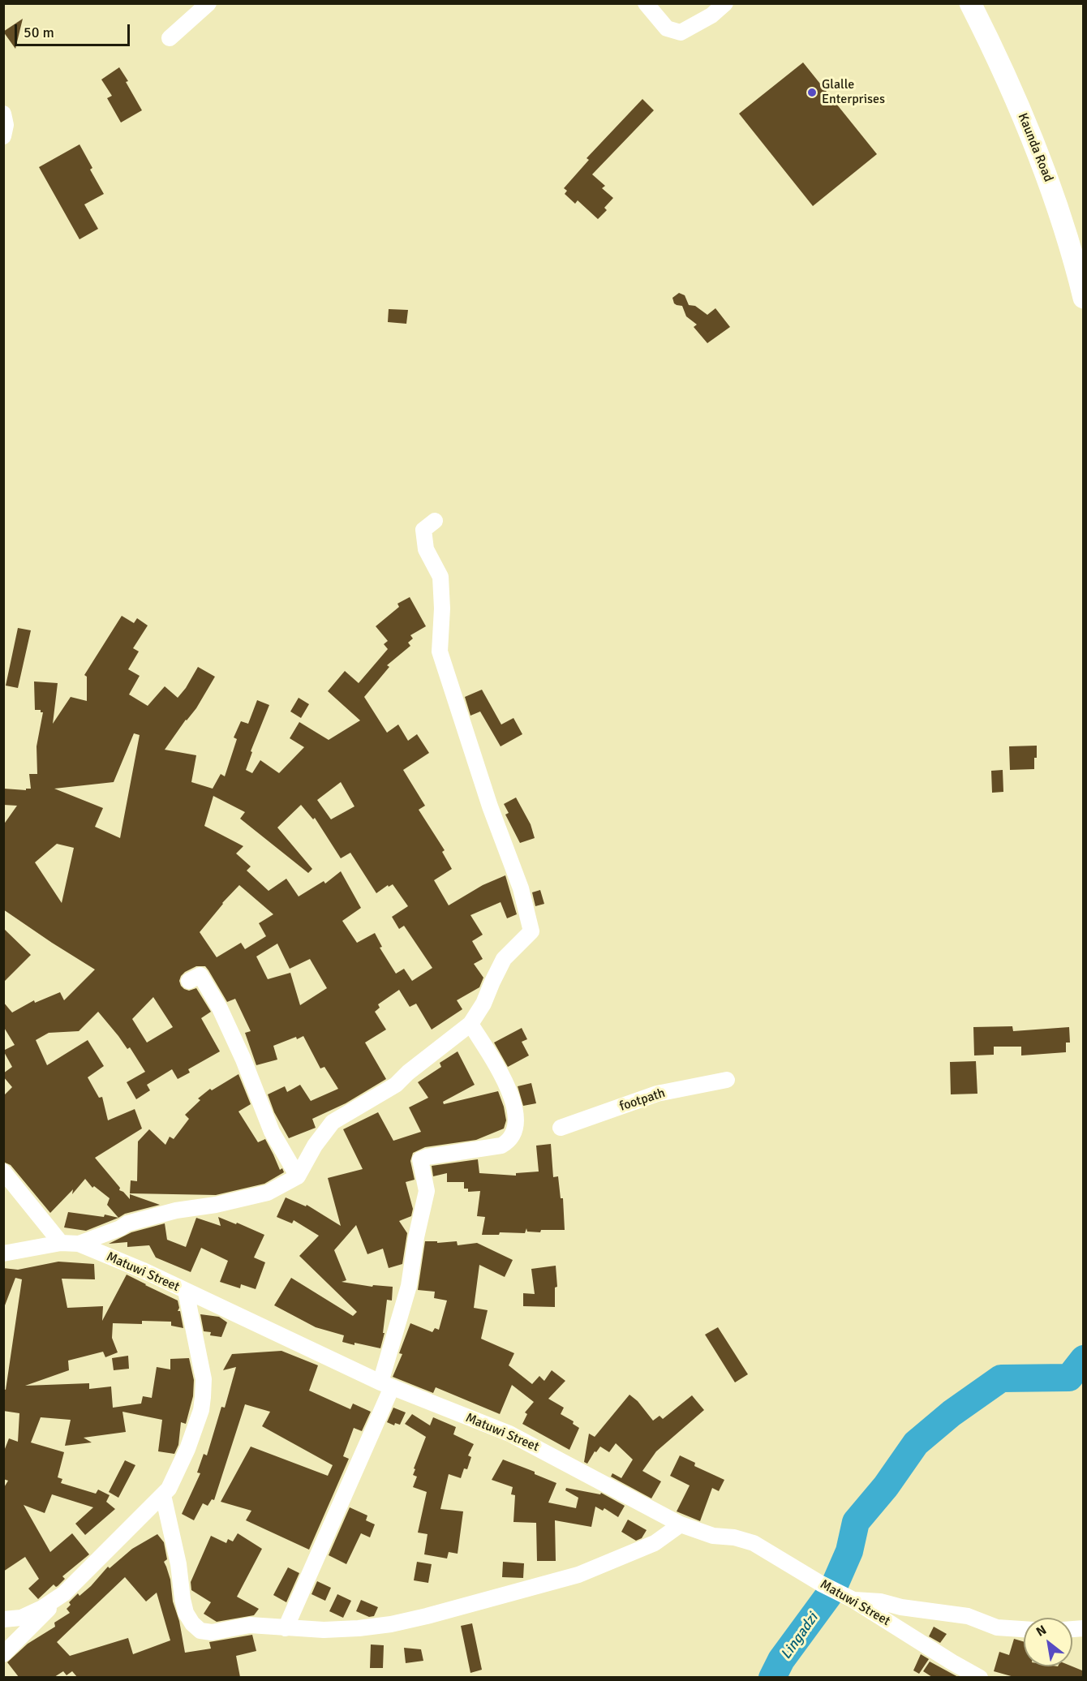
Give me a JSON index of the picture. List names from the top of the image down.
{
  "streets": {
    "main road": ["Kaunda Road"],
    "street": ["footpath", "Matuwi Street"]
  },
  "water": ["Lingadzi"],
  "places": ["Glalle Enterprises"],
  "scale_bar": "50 m",
  "north": "top left"
}
